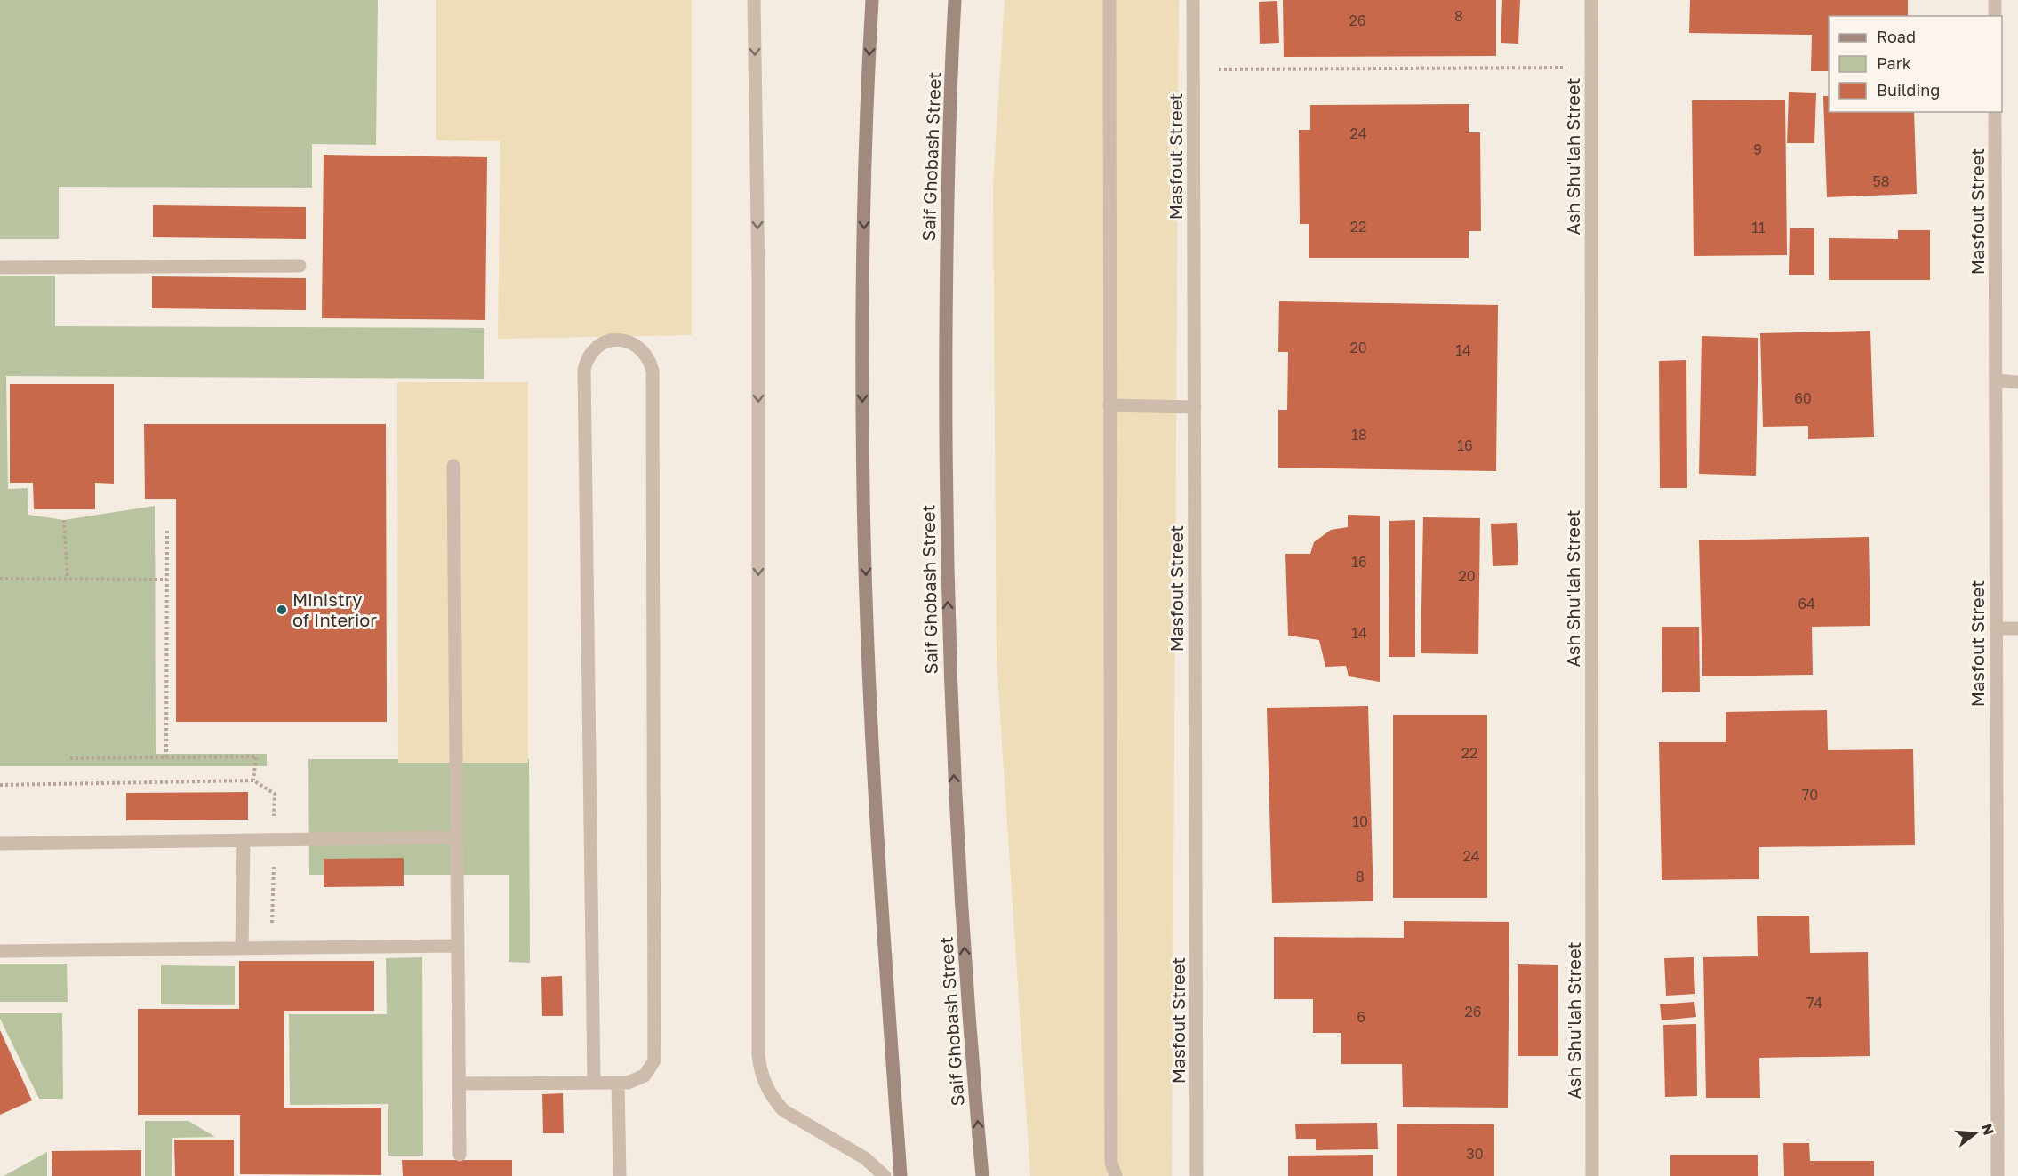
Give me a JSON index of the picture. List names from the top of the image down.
{
  "streets": {
    "street": ["Saif Ghobash Street", "Masfout Street", "Ash Shu'lah Street"]
  },
  "places": ["Ministry of Interior"],
  "house_numbers": [
    "8",
    "26",
    "24",
    "9",
    "58",
    "22",
    "11",
    "20",
    "14",
    "60",
    "18",
    "16",
    "16",
    "20",
    "64",
    "14",
    "22",
    "70",
    "10",
    "24",
    "8",
    "74",
    "26",
    "6",
    "30"
  ],
  "legend": ["Road", "Park", "Building"],
  "north": "right"
}
